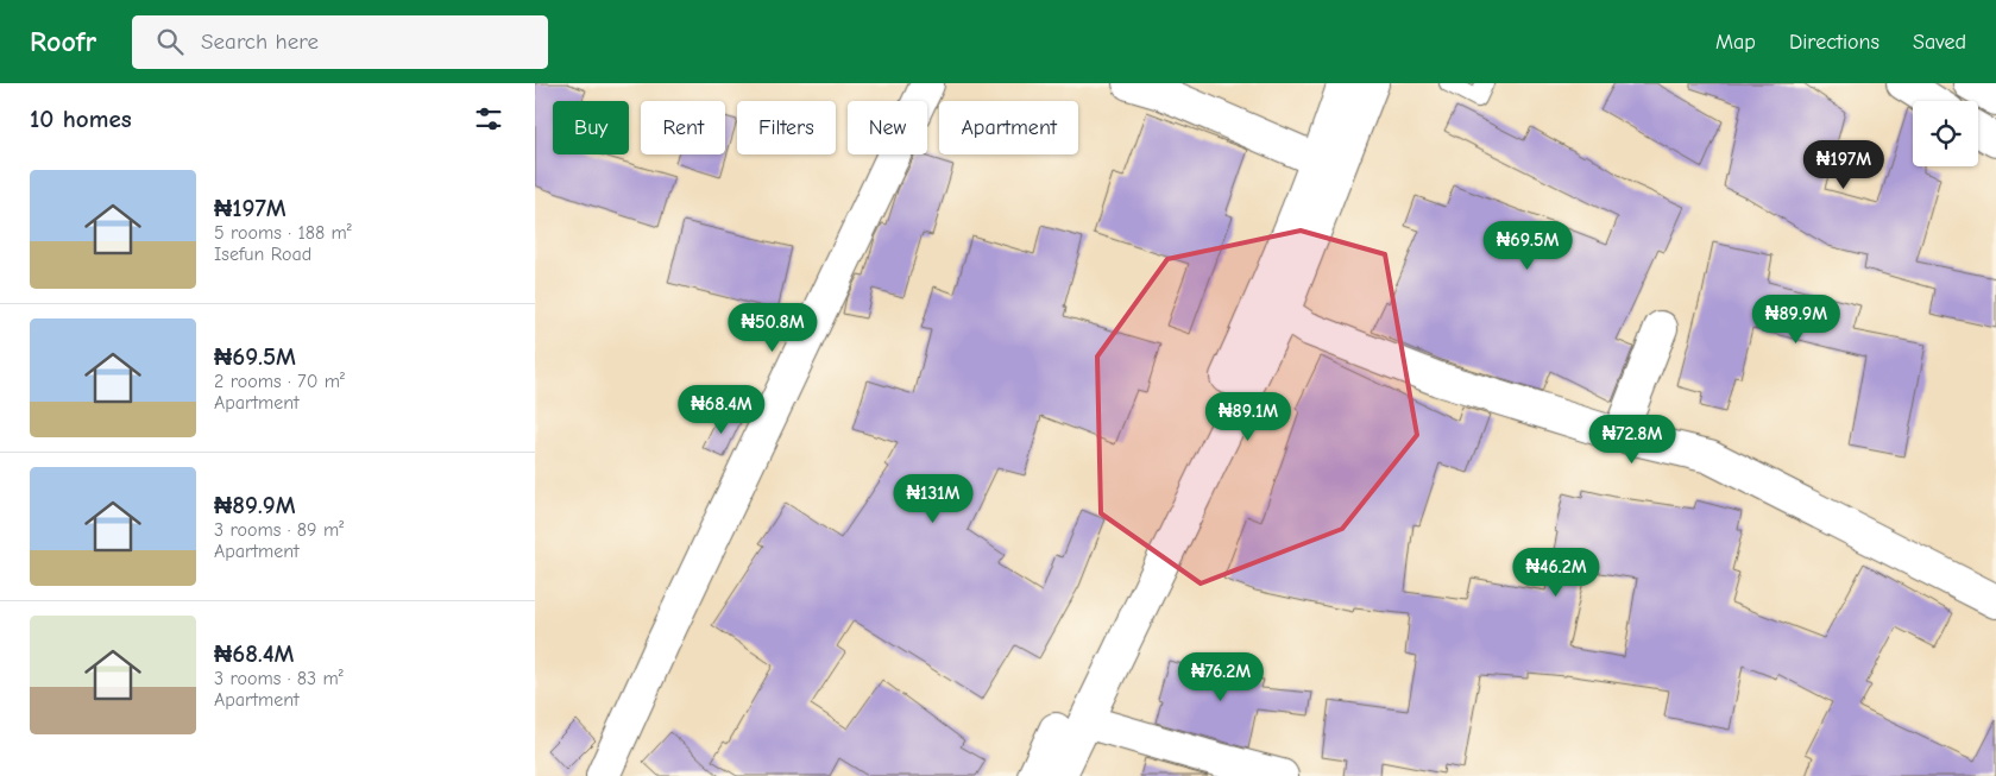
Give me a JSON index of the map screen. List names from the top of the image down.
{
  "page": {
    "header": "Roofr",
    "search": "Search here",
    "nav": ["Map", "Directions", "Saved"],
    "heading": "10 homes",
    "chip": [
      "Buy",
      "Rent",
      "Filters",
      "New",
      "Apartment"
    ],
    "price": [
      "₦197M",
      "₦69.5M",
      "₦89.9M",
      "₦50.8M",
      "₦68.4M",
      "₦89.1M",
      "₦72.8M",
      "₦131M",
      "₦46.2M",
      "₦76.2M"
    ],
    "list": [
      {
        "name": "₦197M",
        "note": "5 rooms · 188 m² · Isefun Road"
      },
      {
        "name": "₦69.5M",
        "note": "2 rooms · 70 m² · Apartment"
      },
      {
        "name": "₦89.9M",
        "note": "3 rooms · 89 m² · Apartment"
      },
      {
        "name": "₦68.4M",
        "note": "3 rooms · 83 m² · Apartment"
      }
    ]
  }
}
